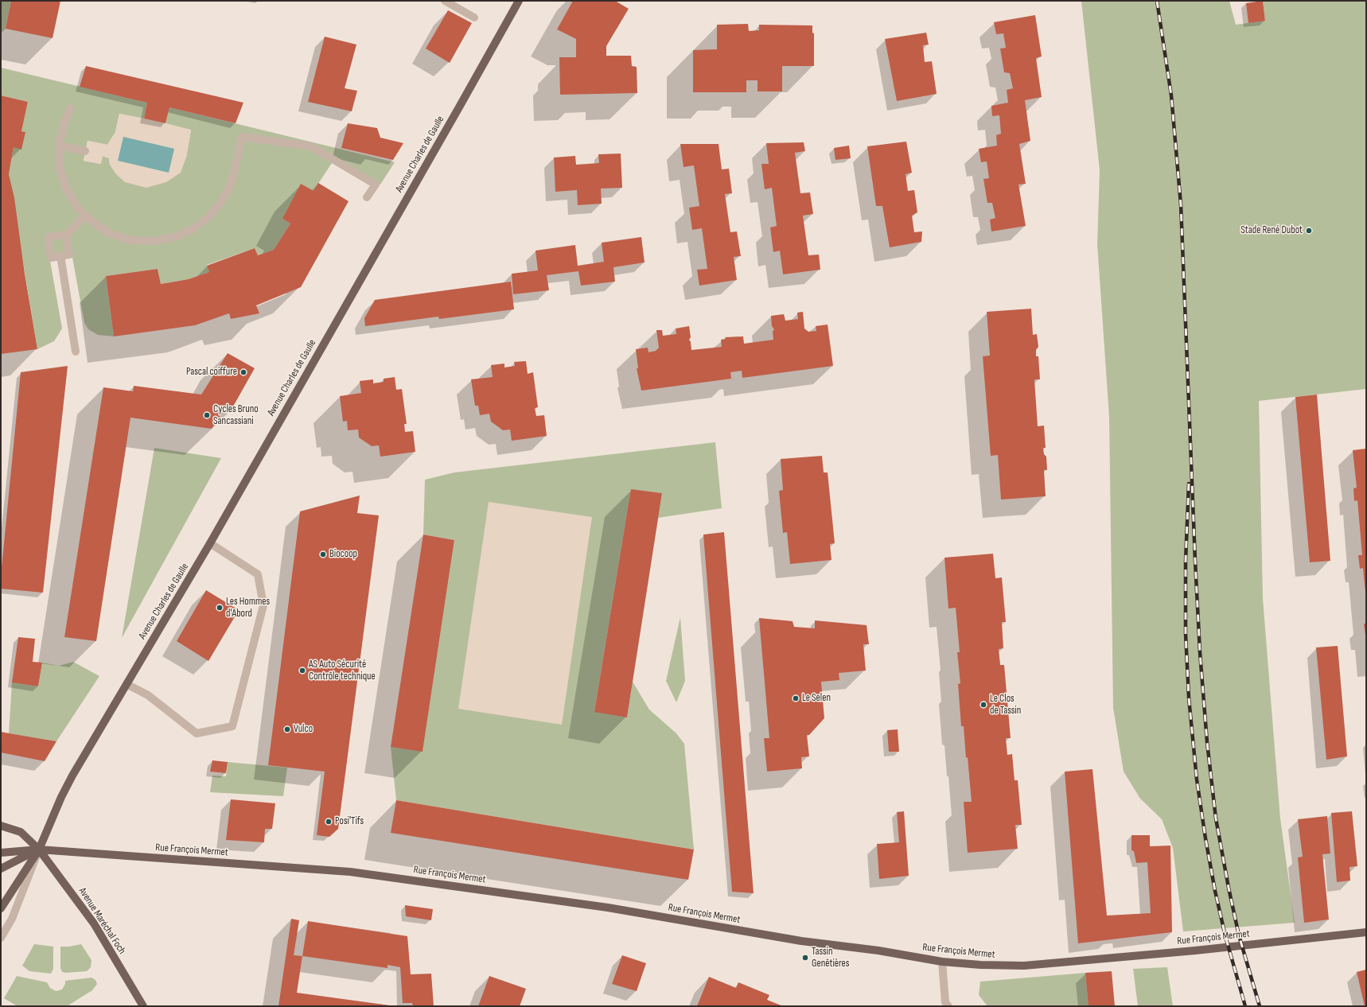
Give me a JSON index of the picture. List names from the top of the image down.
{
  "streets": {
    "main road": ["Avenue Charles de Gaulle", "Rue François Mermet", "Avenue Maréchal Foch"]
  },
  "crossings": [
    ["Avenue Charles de Gaulle", "Rue François Mermet"],
    ["Avenue Charles de Gaulle", "Avenue Maréchal Foch"],
    ["Rue François Mermet", "Avenue Maréchal Foch"]
  ],
  "places": [
    "Stade René Dubot",
    "Pascal coiffure",
    "Cycles Bruno Sancassiani",
    "Biocoop",
    "Les Hommes d'Abord",
    "AS Auto Sécurité Contrôle technique",
    "Le Selen",
    "Le Clos de Tassin",
    "Vulco",
    "Posi'Tifs",
    "Tassin Genêtières"
  ]
}
